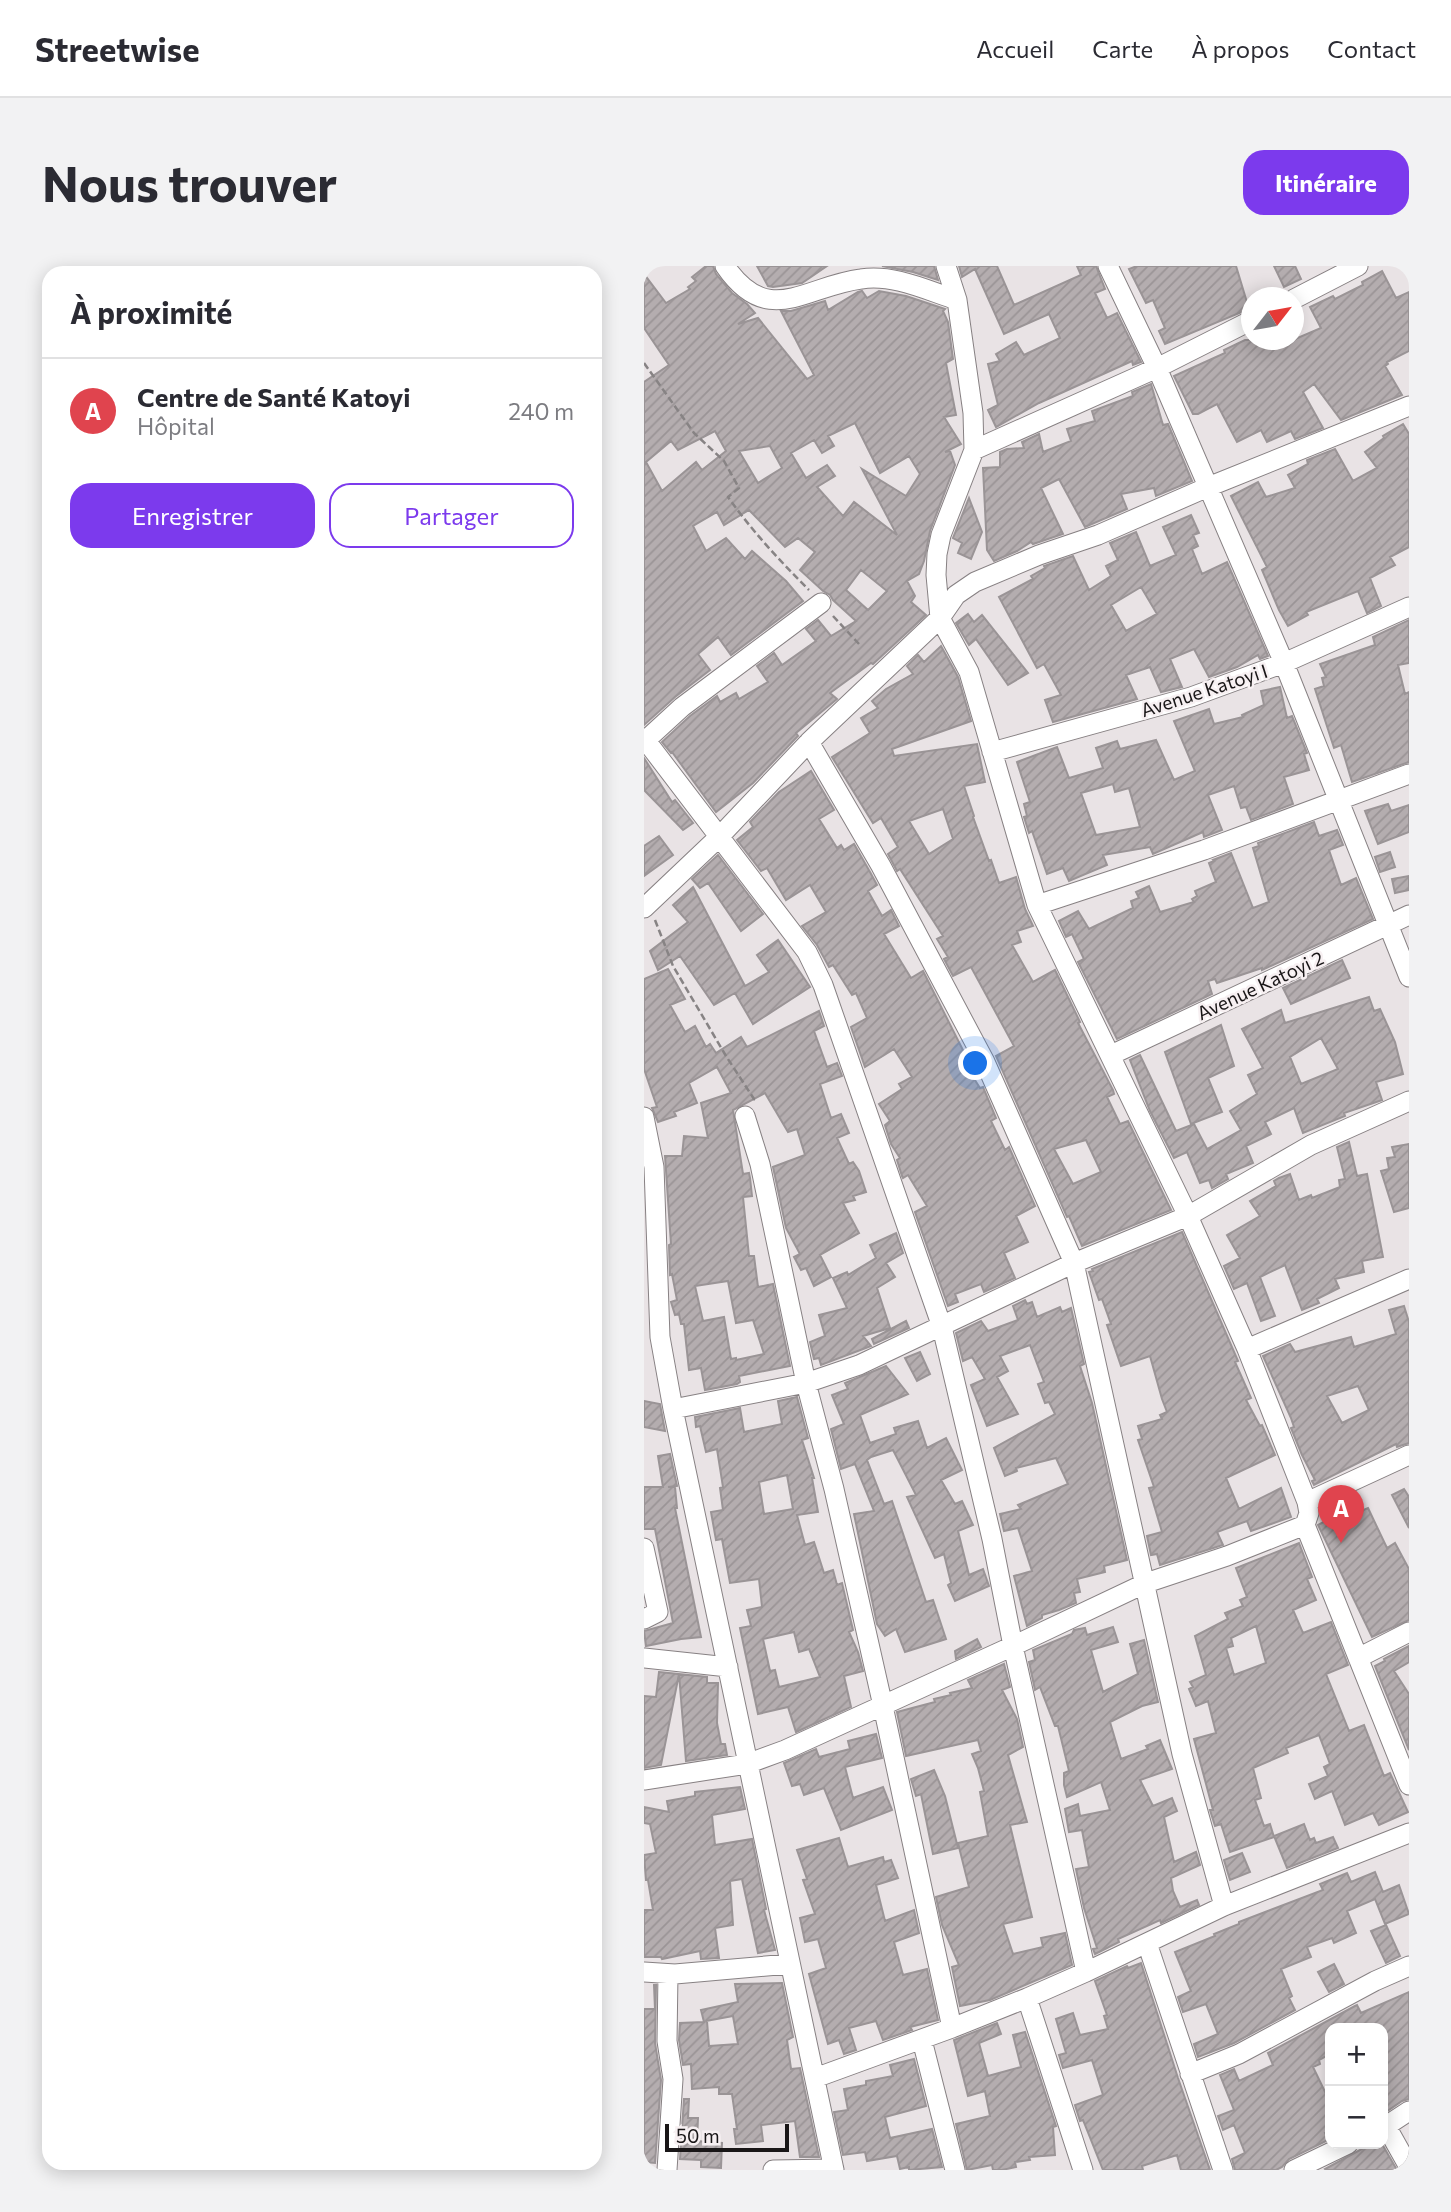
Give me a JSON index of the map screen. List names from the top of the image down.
{
  "streets": {
    "street": ["Avenue Katoyi I", "Avenue Katoyi 2"]
  },
  "scale_bar": "50 m",
  "north": "top right",
  "page": {
    "header": "Streetwise",
    "nav": [
      "Accueil",
      "Carte",
      "À propos",
      "Contact"
    ],
    "buttons": [
      "Itinéraire",
      ["Enregistrer", "Partager"]
    ],
    "title": "Nous trouver",
    "heading": "À proximité",
    "list": [
      {
        "mark": "A",
        "name": "Centre de Santé Katoyi",
        "note": "Hôpital",
        "value": "240 m"
      }
    ],
    "pins": "A",
    "map_buttons": ["+", "−"],
    "scale": "50 m"
  }
}
